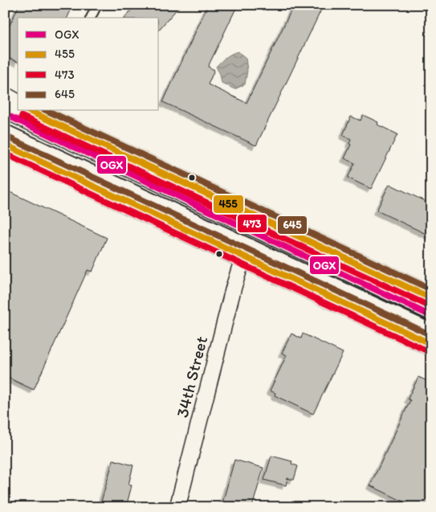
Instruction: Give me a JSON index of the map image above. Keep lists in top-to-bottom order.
{
  "streets": {
    "street": ["34th Street"]
  },
  "lines": [
    "transit line 455",
    "transit line 645",
    "transit line OGX",
    "transit line 473"
  ],
  "legend": [
    "OGX",
    "455",
    "473",
    "645"
  ]
}
